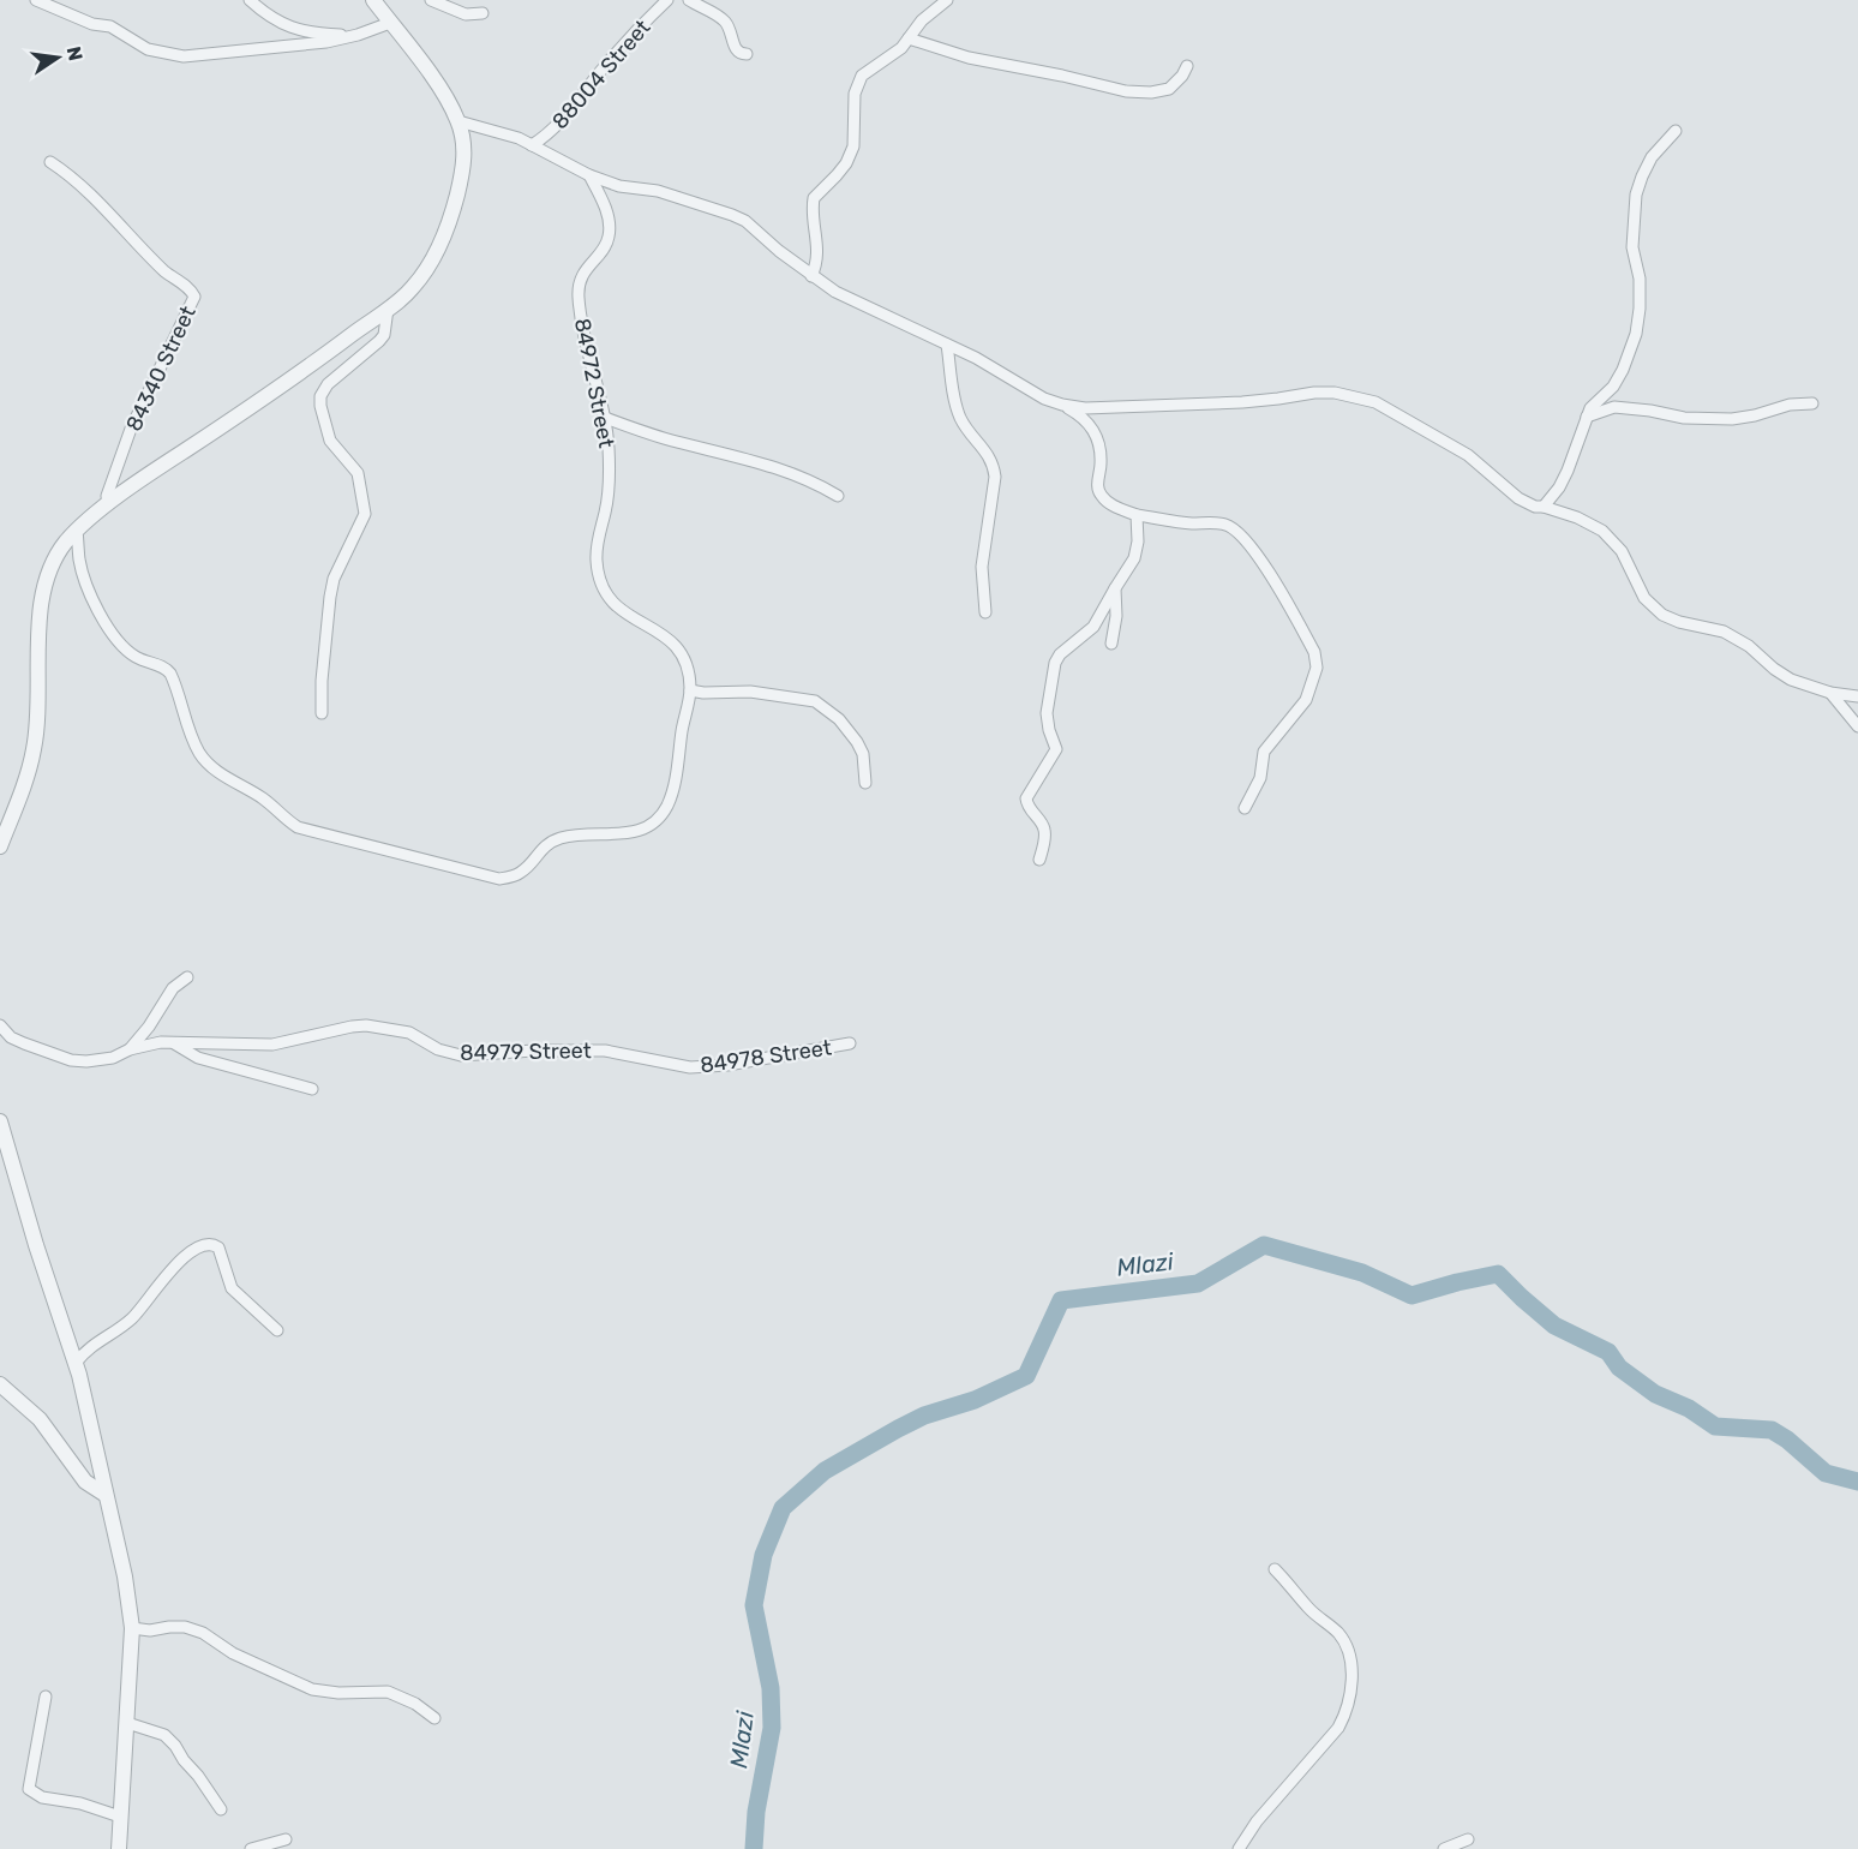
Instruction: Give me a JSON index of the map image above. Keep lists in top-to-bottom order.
{
  "streets": {
    "street": [
      "88004 Street",
      "84340 Street",
      "84972 Street",
      "84979 Street",
      "84978 Street"
    ]
  },
  "crossings": [
    ["84979 Street", "84978 Street"]
  ],
  "water": ["Mlazi"],
  "north": "right"
}
